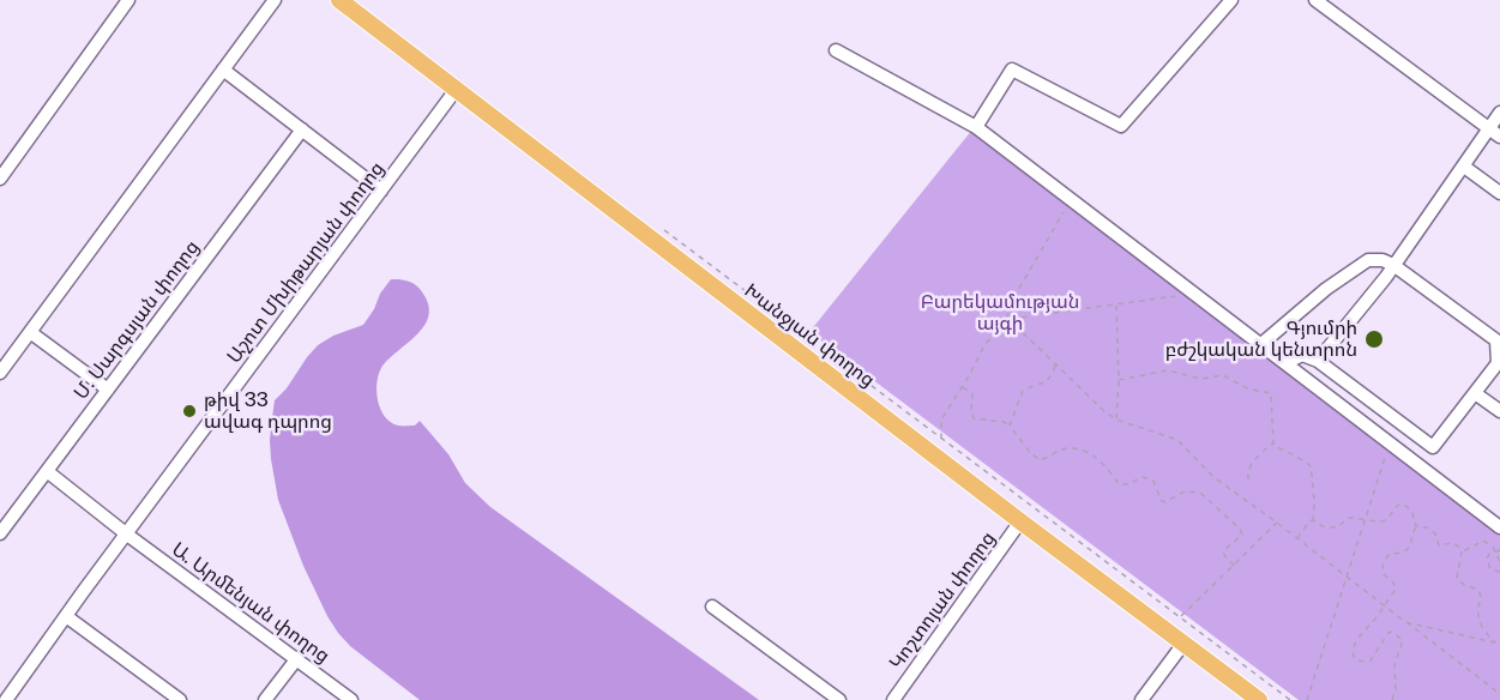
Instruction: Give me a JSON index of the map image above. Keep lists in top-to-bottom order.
{
  "streets": {
    "main road": ["Խանջյան փողոց"],
    "street": [
      "Աշոտ Մխիթարյան փողոց",
      "Մ. Սարգսյան փողոց",
      "Կոշտոյան փողոց",
      "Ա. Արմենյան փողոց"
    ]
  },
  "crossings": [
    ["Աշոտ Մխիթարյան փողոց", "Խանջյան փողոց"],
    ["Աշոտ Մխիթարյան փողոց", "Ա. Արմենյան փողոց"],
    ["Մ. Սարգսյան փողոց", "Ա. Արմենյան փողոց"],
    ["Խանջյան փողոց", "Կոշտոյան փողոց"]
  ],
  "parks": ["Բարեկամության այգի"],
  "places": ["Գյումրի բժշկական կենտրոն", "թիվ 33 ավագ դպրոց"]
}
